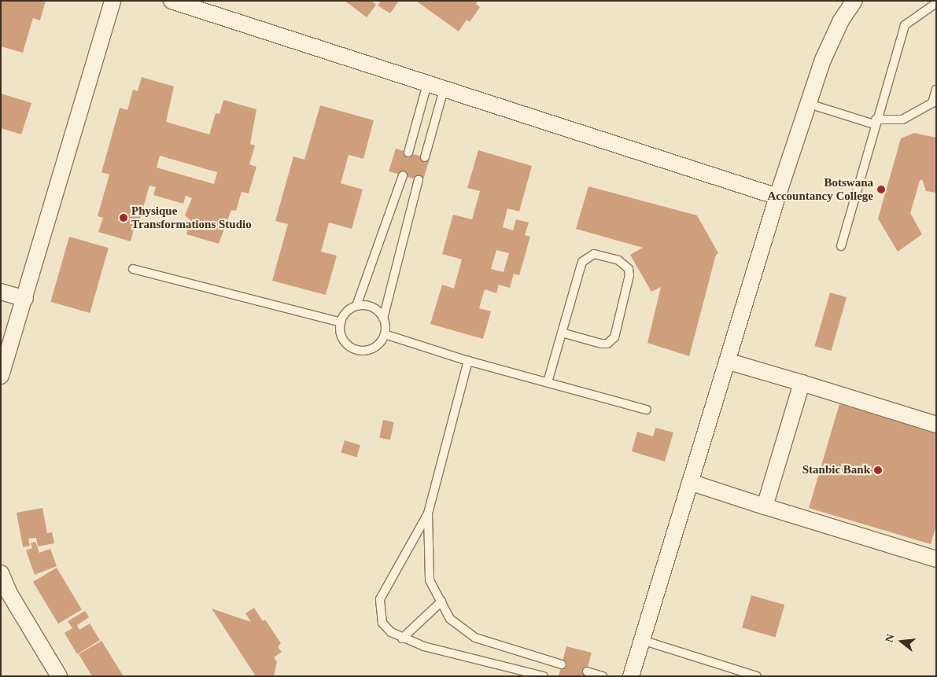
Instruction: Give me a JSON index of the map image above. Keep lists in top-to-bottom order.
{
  "places": ["Botswana Accountancy College", "Physique Transformations Studio", "Stanbic Bank"],
  "north": "left"
}
